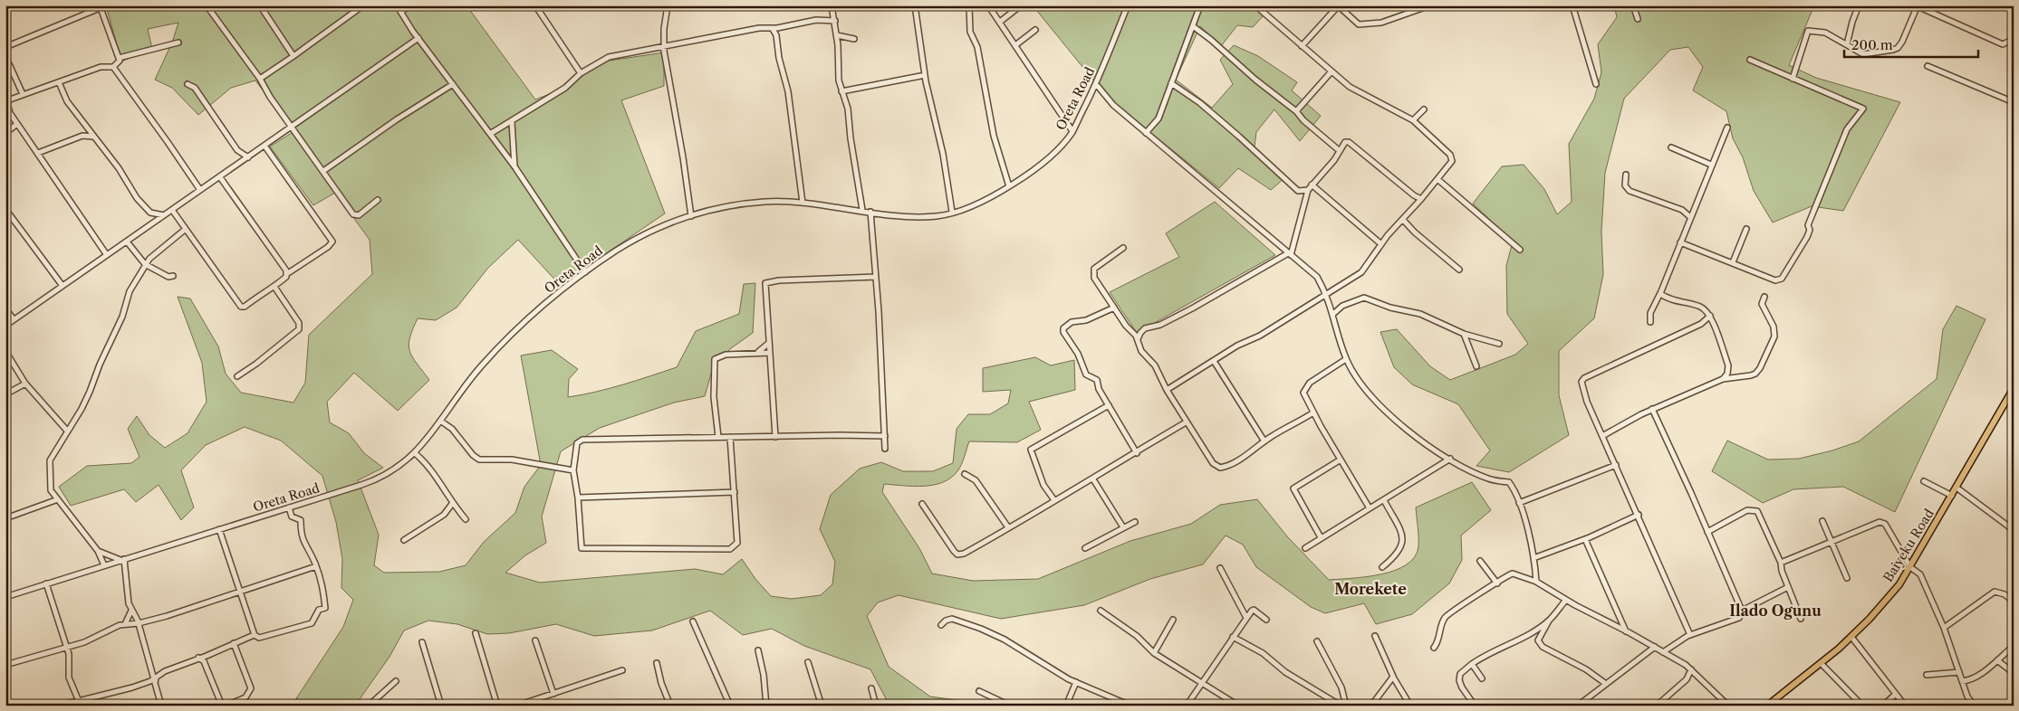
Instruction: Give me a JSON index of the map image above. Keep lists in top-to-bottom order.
{
  "streets": {
    "main road": ["Baiyeku Road"],
    "street": ["Oreta Road"]
  },
  "districts": ["Morekete", "Ilado Ogunu"],
  "scale_bar": "200 m"
}
